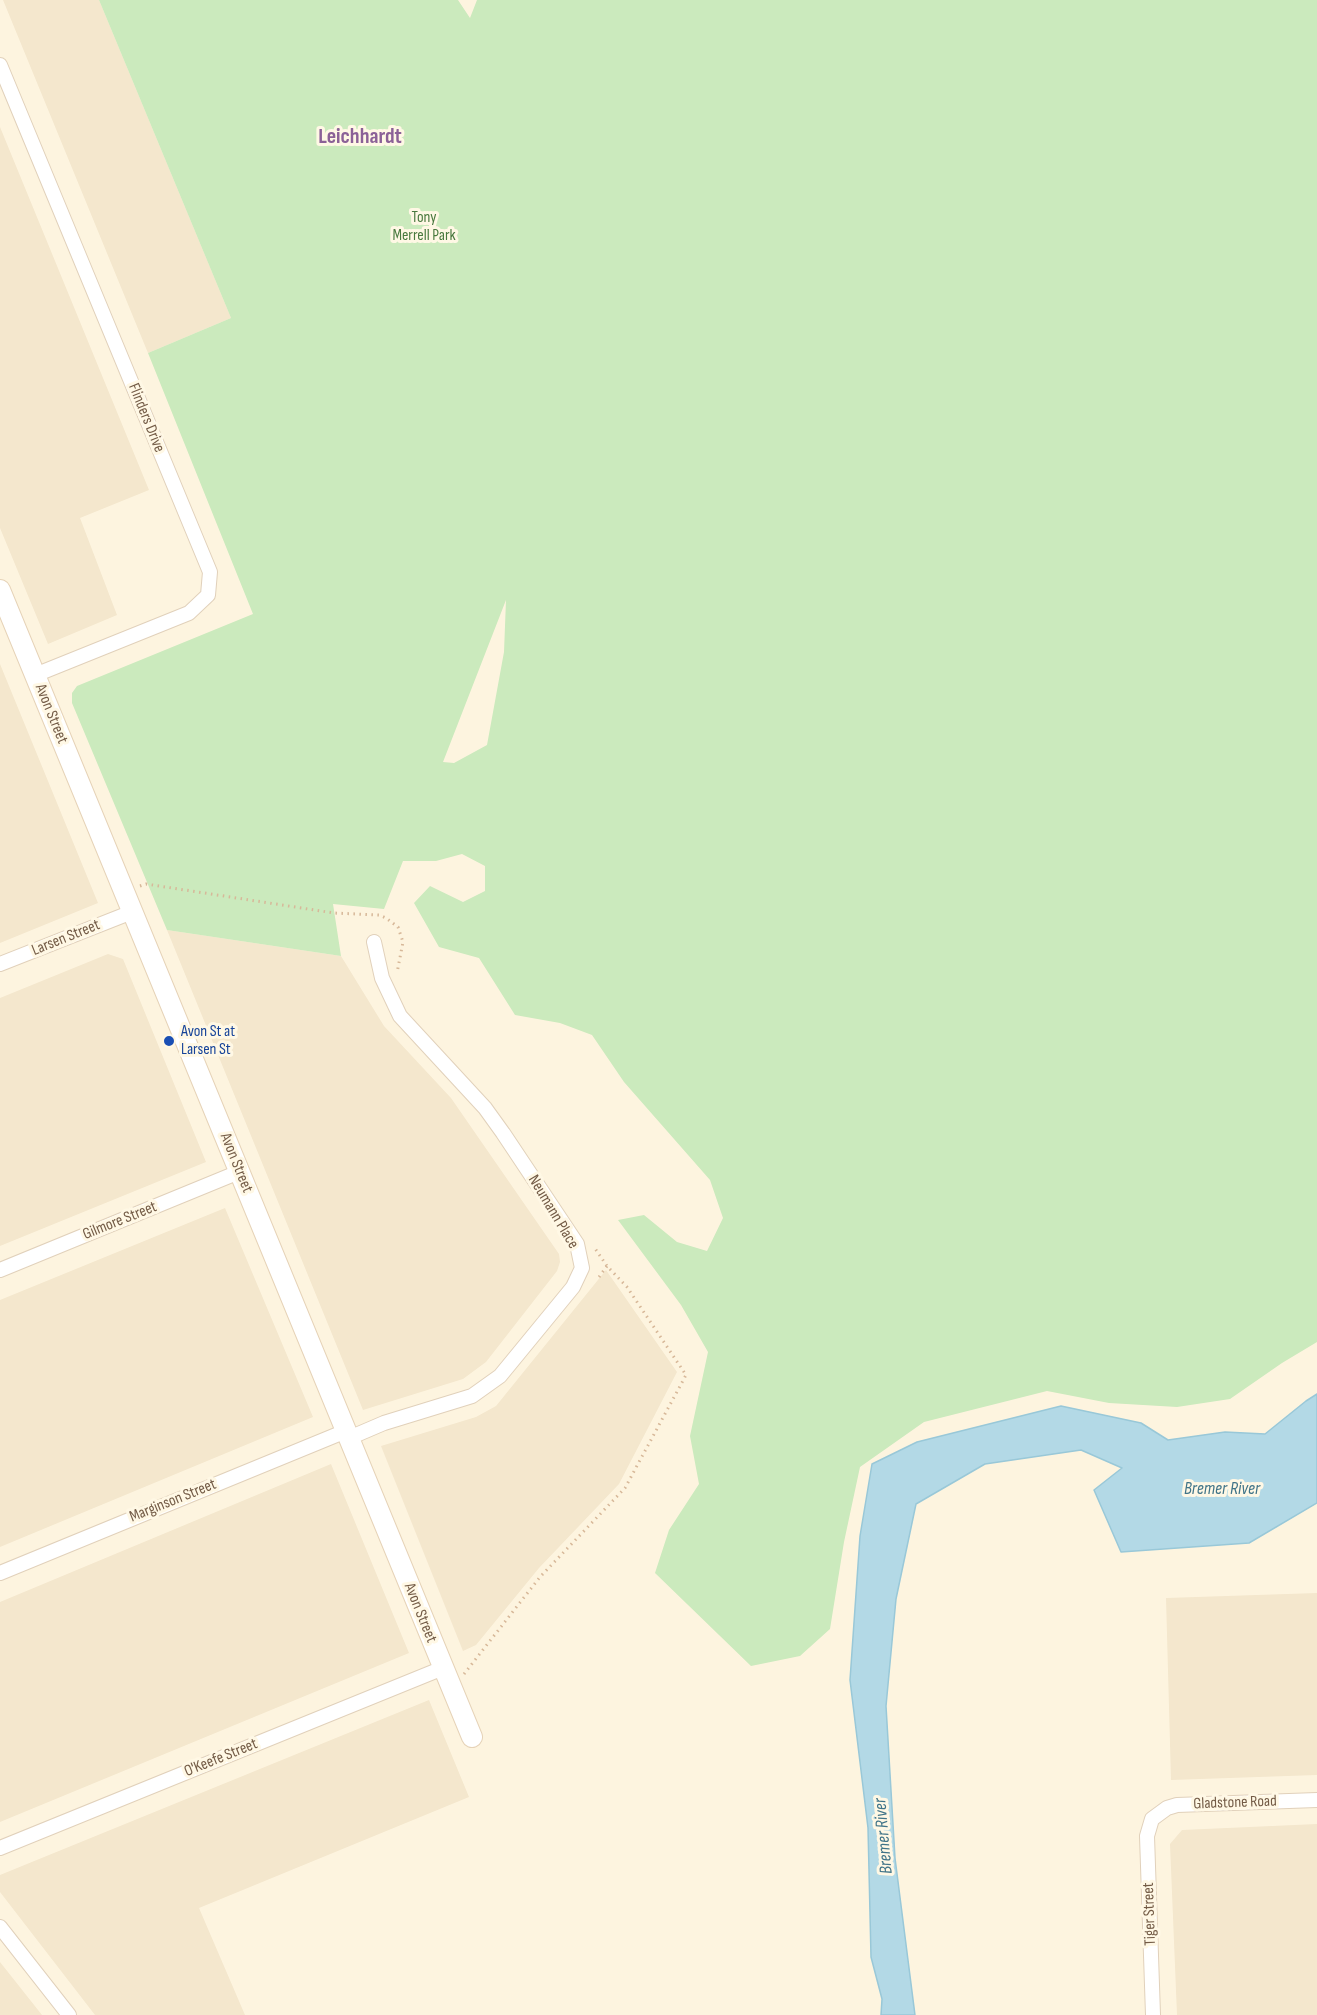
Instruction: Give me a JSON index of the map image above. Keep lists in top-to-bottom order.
{
  "streets": {
    "street": [
      "Flinders Drive",
      "Avon Street",
      "Larsen Street",
      "Neumann Place",
      "Gilmore Street",
      "Marginson Street",
      "O'Keefe Street",
      "Gladstone Road",
      "Tiger Street"
    ]
  },
  "crossings": [
    ["Flinders Drive", "Avon Street"],
    ["Avon Street", "Larsen Street"],
    ["Avon Street", "Neumann Place"],
    ["Avon Street", "Gilmore Street"],
    ["Avon Street", "Marginson Street"],
    ["Avon Street", "O'Keefe Street"],
    ["Neumann Place", "Marginson Street"],
    ["Gladstone Road", "Tiger Street"]
  ],
  "districts": ["Leichhardt"],
  "water": ["Bremer River"],
  "parks": ["Tony Merrell Park"],
  "places": ["Avon St at Larsen St"]
}
